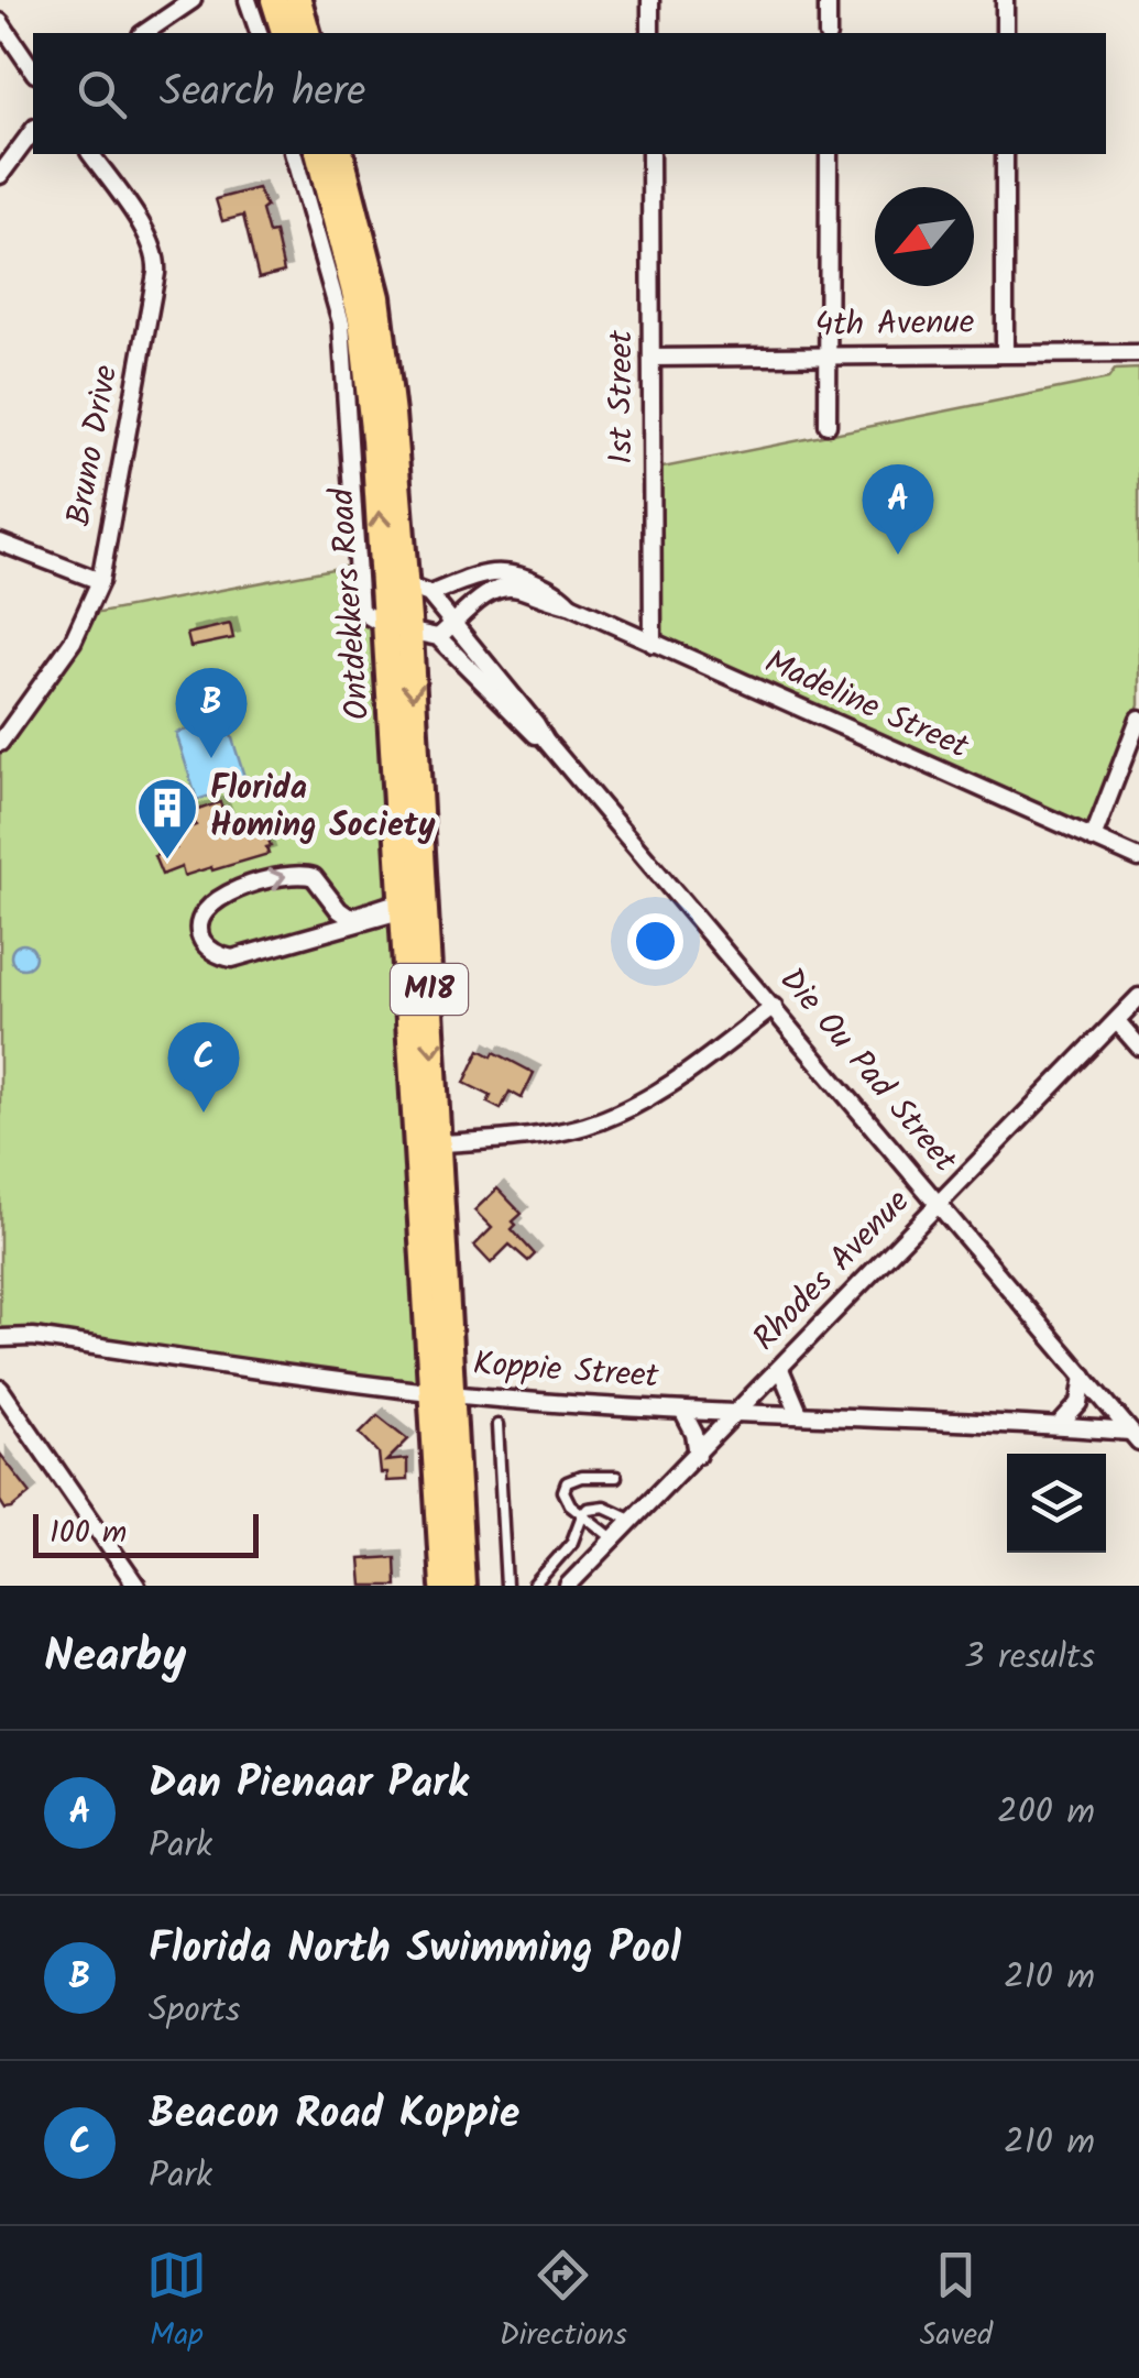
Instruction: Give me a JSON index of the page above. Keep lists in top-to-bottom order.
{
  "streets": {
    "main road": ["Ontdekkers Road", "M18"],
    "street": [
      "4th Avenue",
      "1st Street",
      "Bruno Drive",
      "Madeline Street",
      "Die Ou Pad Street",
      "Rhodes Avenue",
      "Koppie Street"
    ]
  },
  "crossings": [
    ["4th Avenue", "1st Street"],
    ["1st Street", "Madeline Street"],
    ["Ontdekkers Road", "Madeline Street"],
    ["Ontdekkers Road", "Die Ou Pad Street"],
    ["Ontdekkers Road", "Koppie Street"],
    ["Madeline Street", "Die Ou Pad Street"],
    ["Die Ou Pad Street", "Rhodes Avenue"],
    ["Die Ou Pad Street", "Koppie Street"],
    ["Rhodes Avenue", "Koppie Street"]
  ],
  "places": {
    "building": ["Florida Homing Society"]
  },
  "scale_bar": "100 m",
  "north": "bottom left",
  "page": {
    "search": "Search here",
    "pins": ["A", "B", "C"],
    "scale": "100 m",
    "heading": ["Nearby", "3 results"],
    "list": [
      {
        "mark": "A",
        "name": "Dan Pienaar Park",
        "note": "Park",
        "value": "200 m"
      },
      {
        "mark": "B",
        "name": "Florida North Swimming Pool",
        "note": "Sports",
        "value": "210 m"
      },
      {
        "mark": "C",
        "name": "Beacon Road Koppie",
        "note": "Park",
        "value": "210 m"
      }
    ],
    "nav": ["Map", "Directions", "Saved"]
  }
}
